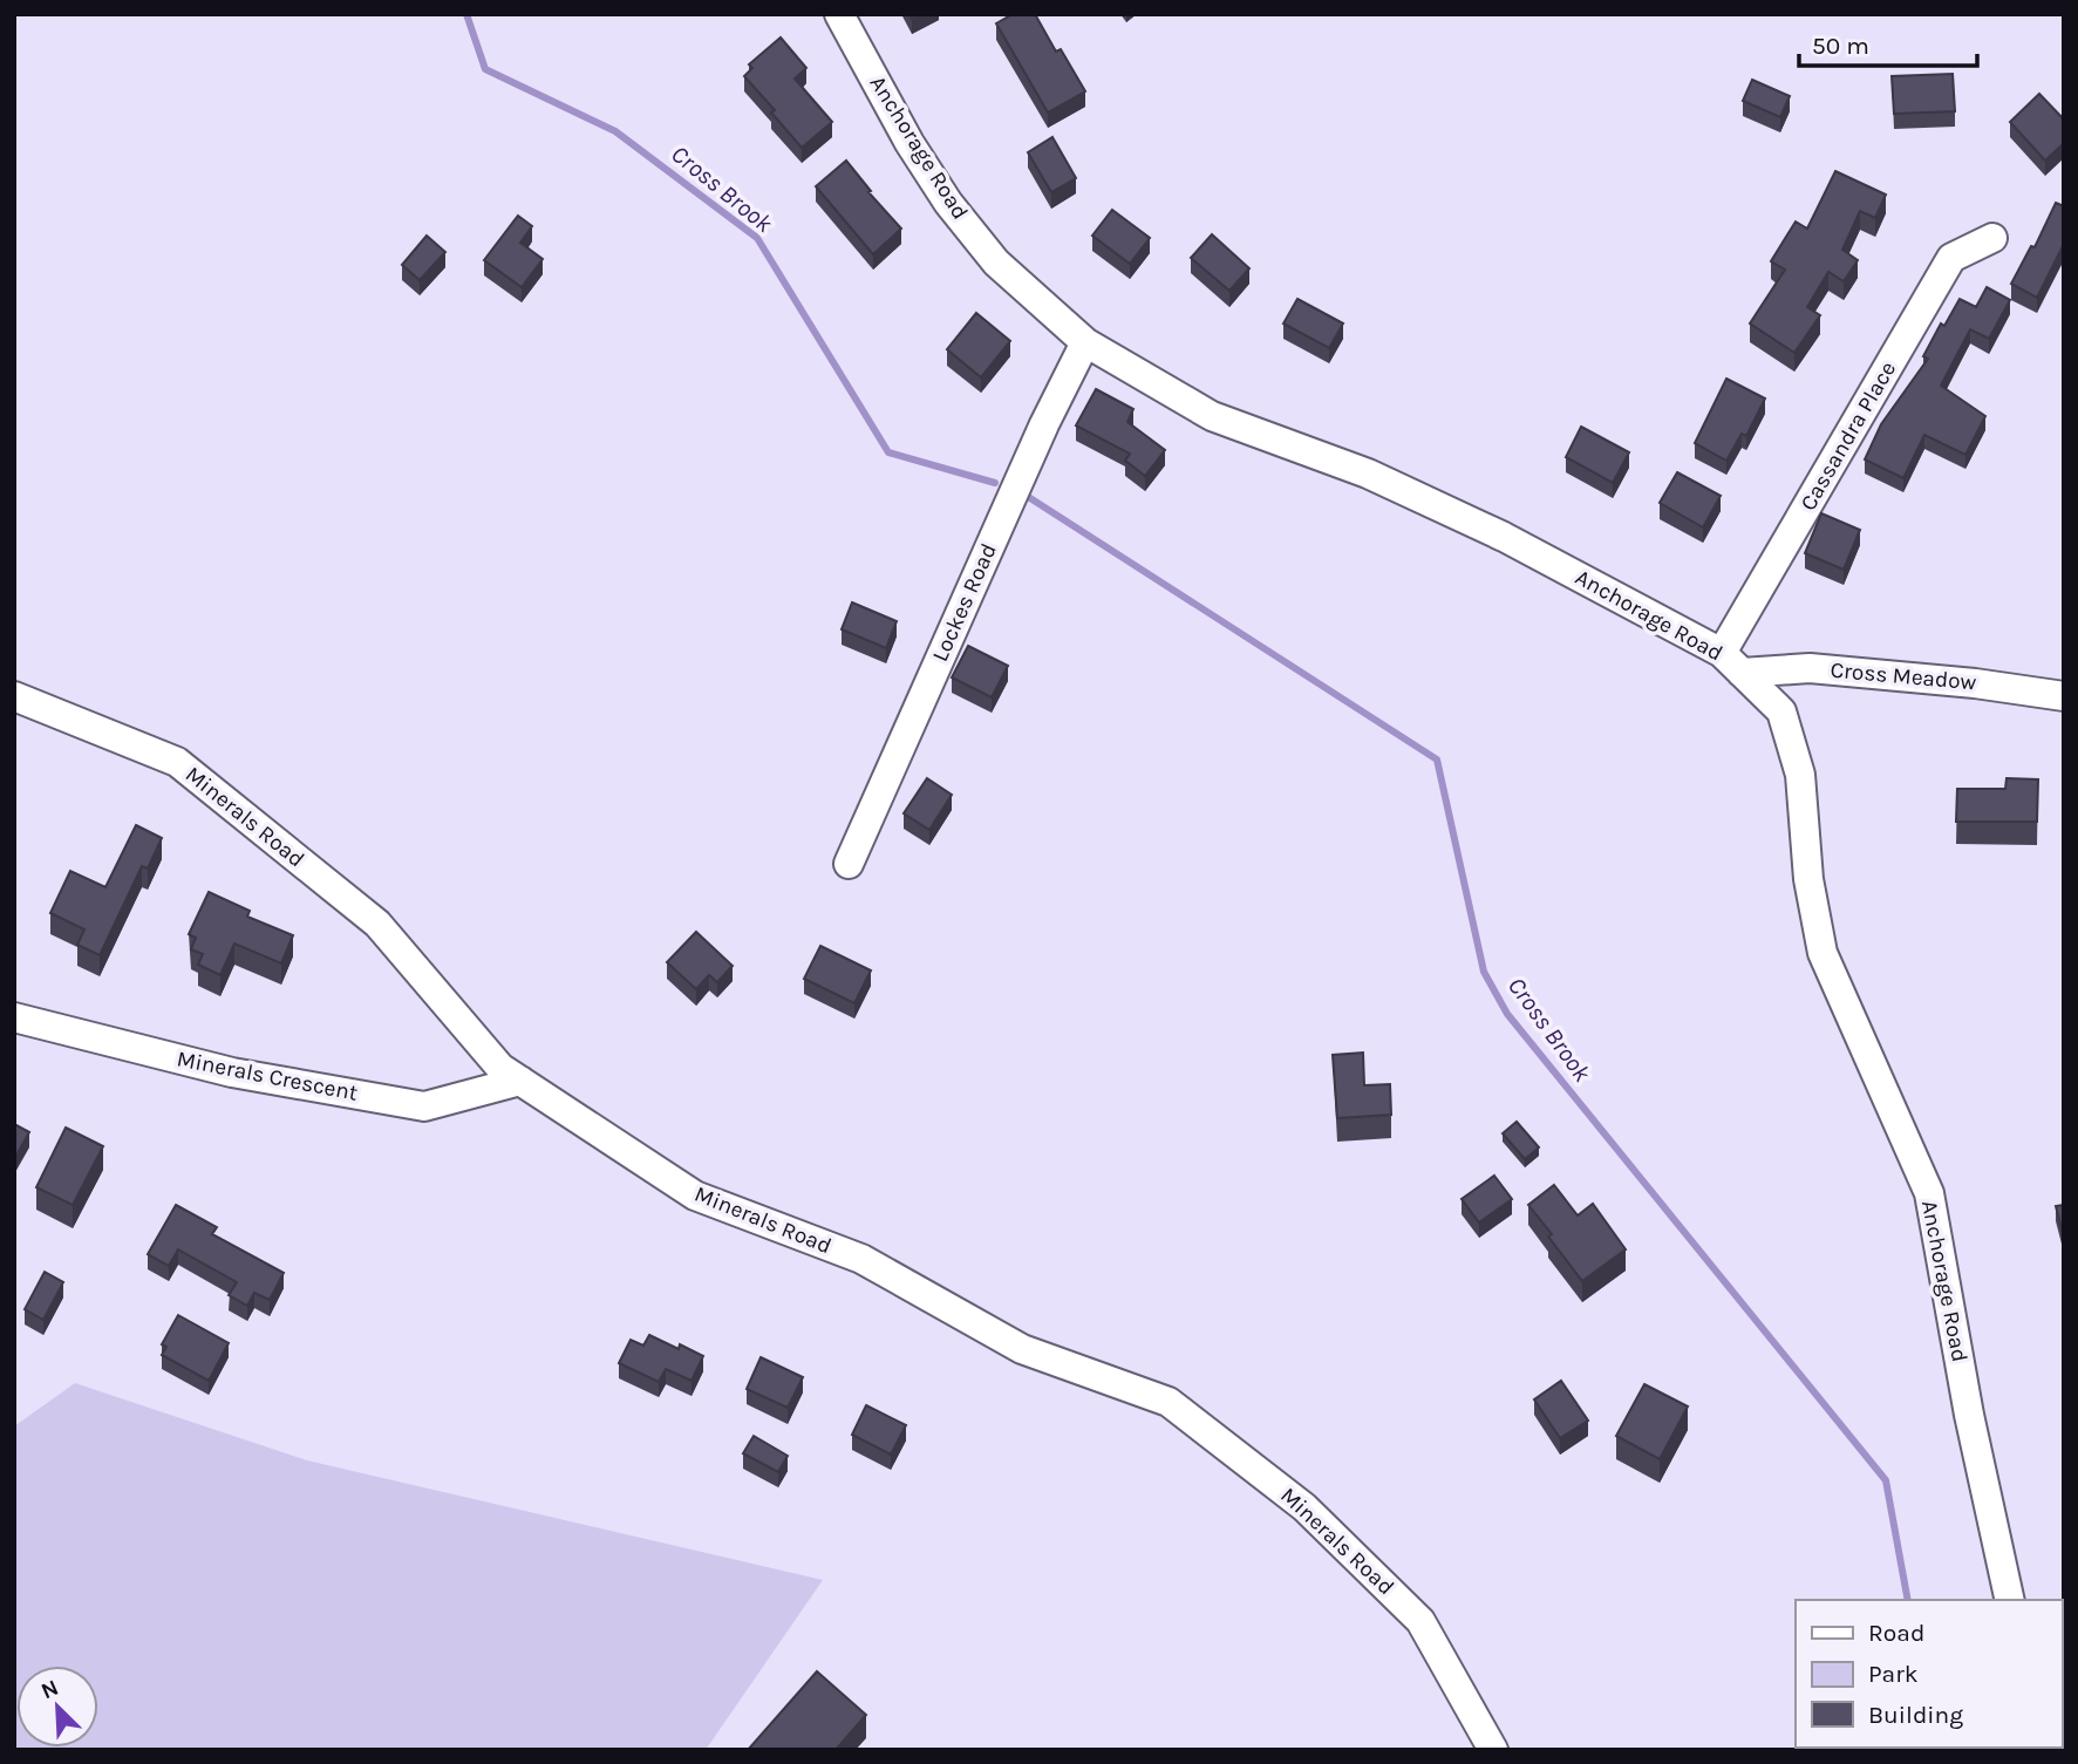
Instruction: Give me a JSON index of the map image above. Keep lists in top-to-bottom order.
{
  "streets": {
    "street": [
      "Anchorage Road",
      "Cassandra Place",
      "Lockes Road",
      "Cross Meadow",
      "Minerals Road",
      "Minerals Crescent"
    ]
  },
  "crossings": [
    ["Anchorage Road", "Cassandra Place"],
    ["Anchorage Road", "Lockes Road"],
    ["Anchorage Road", "Cross Meadow"],
    ["Cassandra Place", "Cross Meadow"],
    ["Minerals Road", "Minerals Crescent"]
  ],
  "water": ["Cross Brook"],
  "legend": ["Road", "Park", "Building"],
  "scale_bar": "50 m",
  "north": "top left"
}
